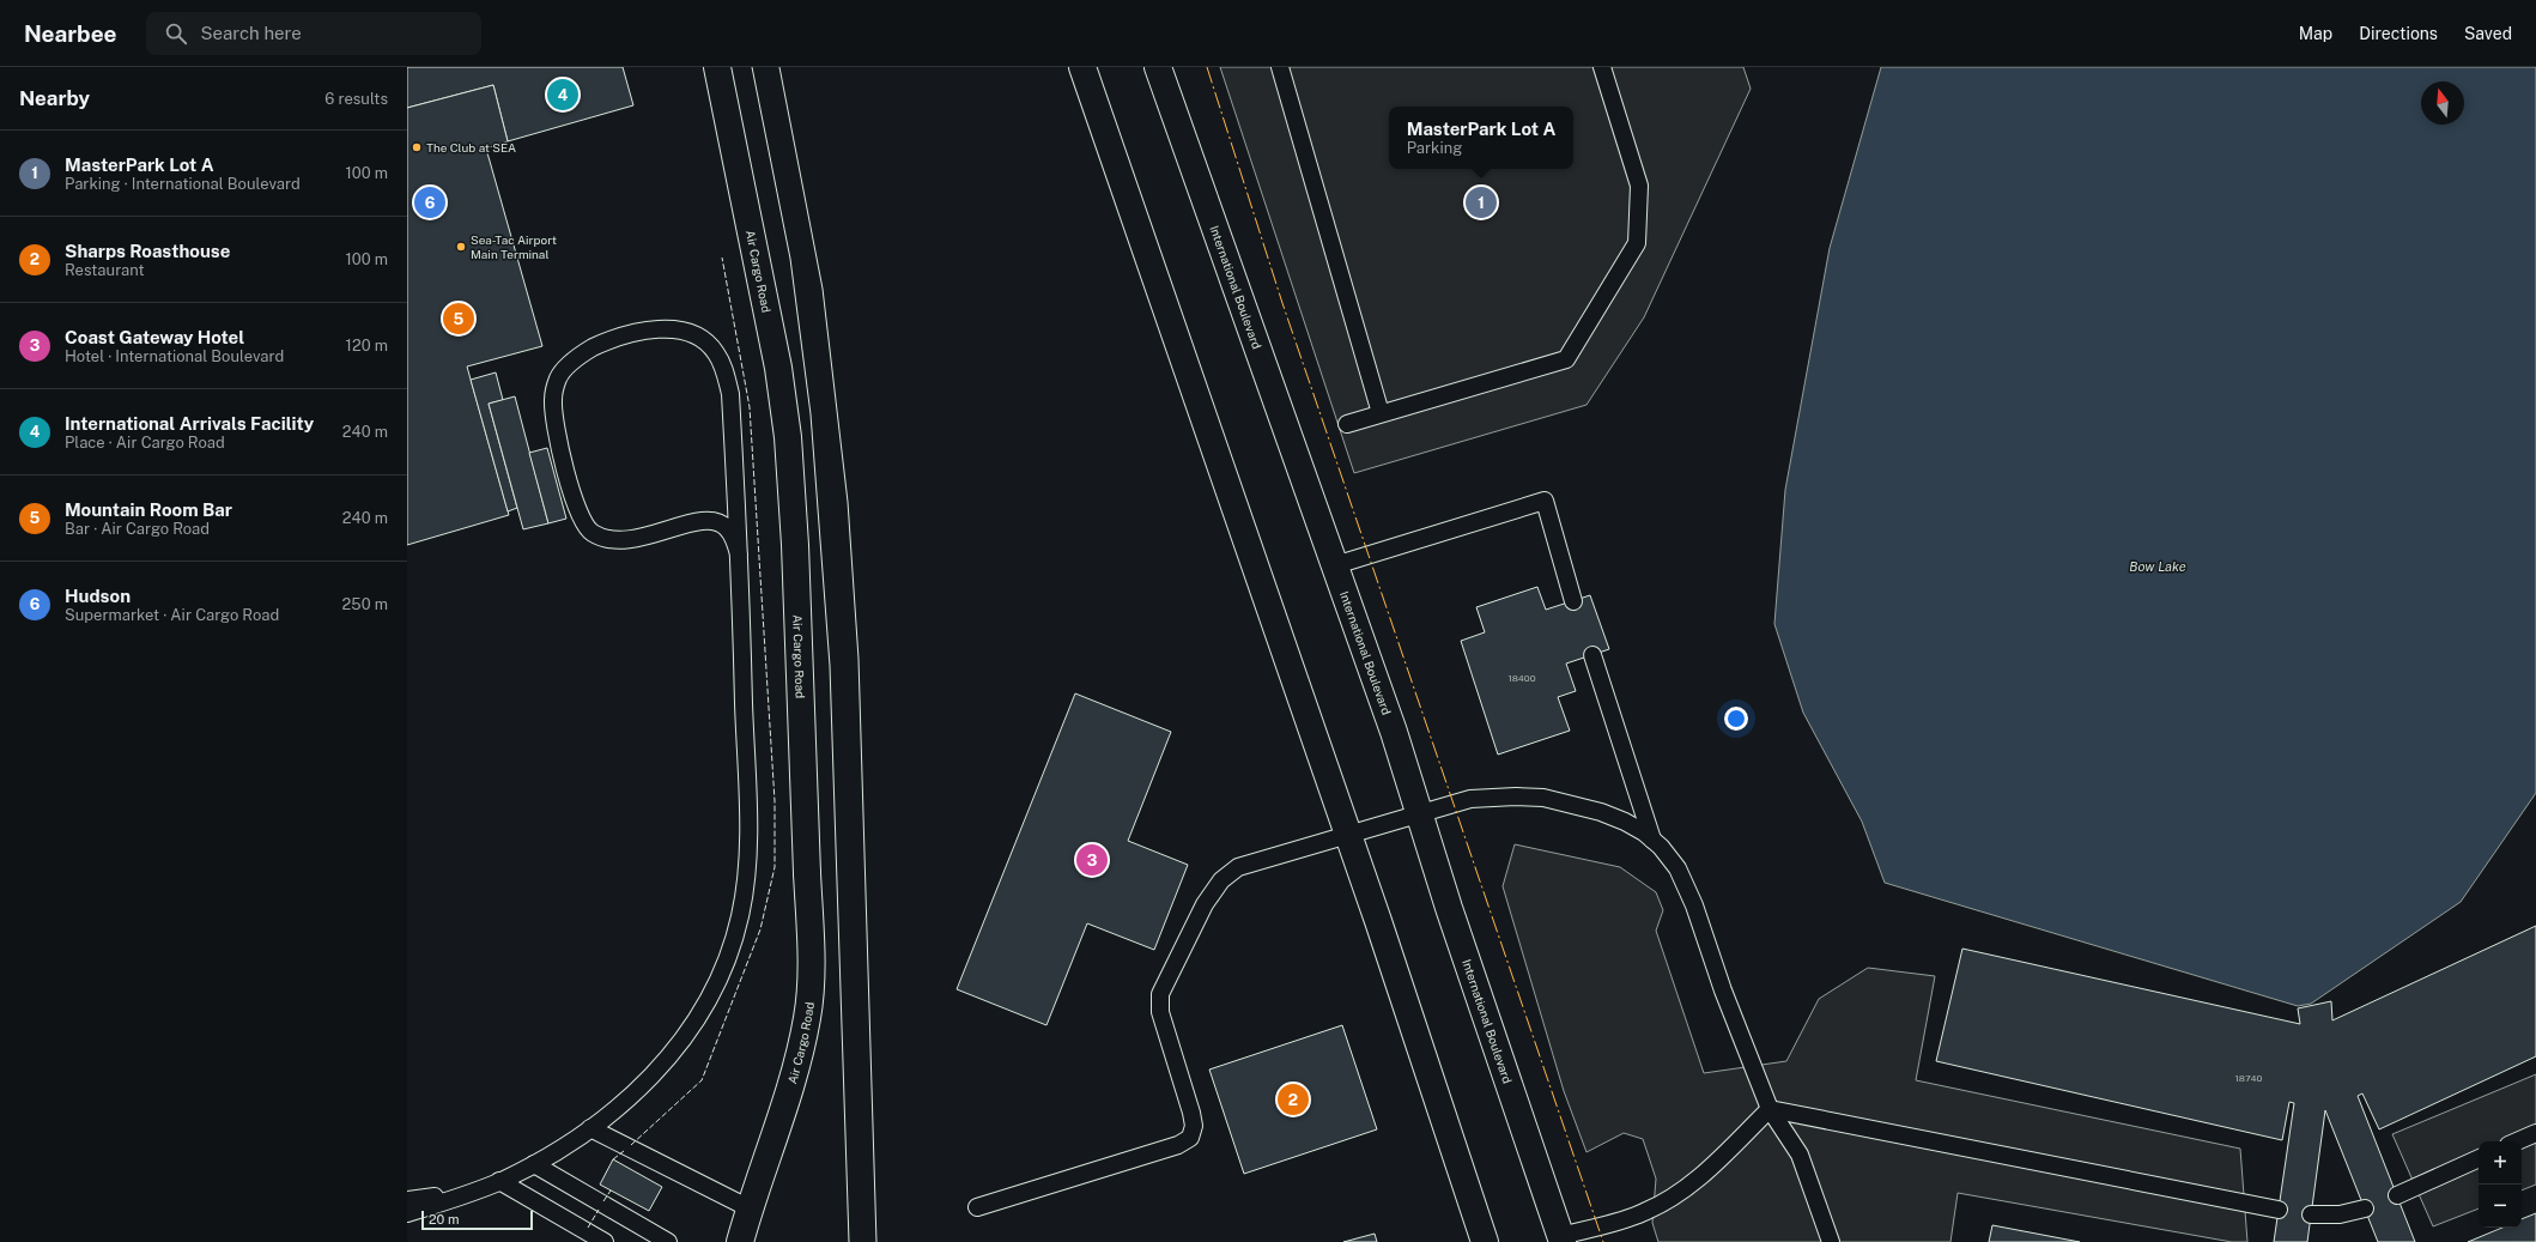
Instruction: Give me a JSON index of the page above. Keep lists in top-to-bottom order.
{
  "streets": {
    "main road": ["Air Cargo Road", "International Boulevard"]
  },
  "water": ["Bow Lake"],
  "places": ["The Club at SEA", "Sea-Tac Airport Main Terminal"],
  "house_numbers": ["18400", "18740"],
  "scale_bar": "20 m",
  "north": "top",
  "page": {
    "header": "Nearbee",
    "search": "Search here",
    "nav": ["Map", "Directions", "Saved"],
    "heading": ["Nearby", "6 results"],
    "pins": [
      "4",
      "1",
      "6",
      "5",
      "3",
      "2"
    ],
    "popup": ["MasterPark Lot A", "Parking"],
    "list": [
      {
        "mark": "1",
        "name": "MasterPark Lot A",
        "note": "Parking · International Boulevard",
        "value": "100 m"
      },
      {
        "mark": "2",
        "name": "Sharps Roasthouse",
        "note": "Restaurant",
        "value": "100 m"
      },
      {
        "mark": "3",
        "name": "Coast Gateway Hotel",
        "note": "Hotel · International Boulevard",
        "value": "120 m"
      },
      {
        "mark": "4",
        "name": "International Arrivals Facility",
        "note": "Place · Air Cargo Road",
        "value": "240 m"
      },
      {
        "mark": "5",
        "name": "Mountain Room Bar",
        "note": "Bar · Air Cargo Road",
        "value": "240 m"
      },
      {
        "mark": "6",
        "name": "Hudson",
        "note": "Supermarket · Air Cargo Road",
        "value": "250 m"
      }
    ],
    "map_buttons": ["+", "−"],
    "scale": "20 m"
  }
}
